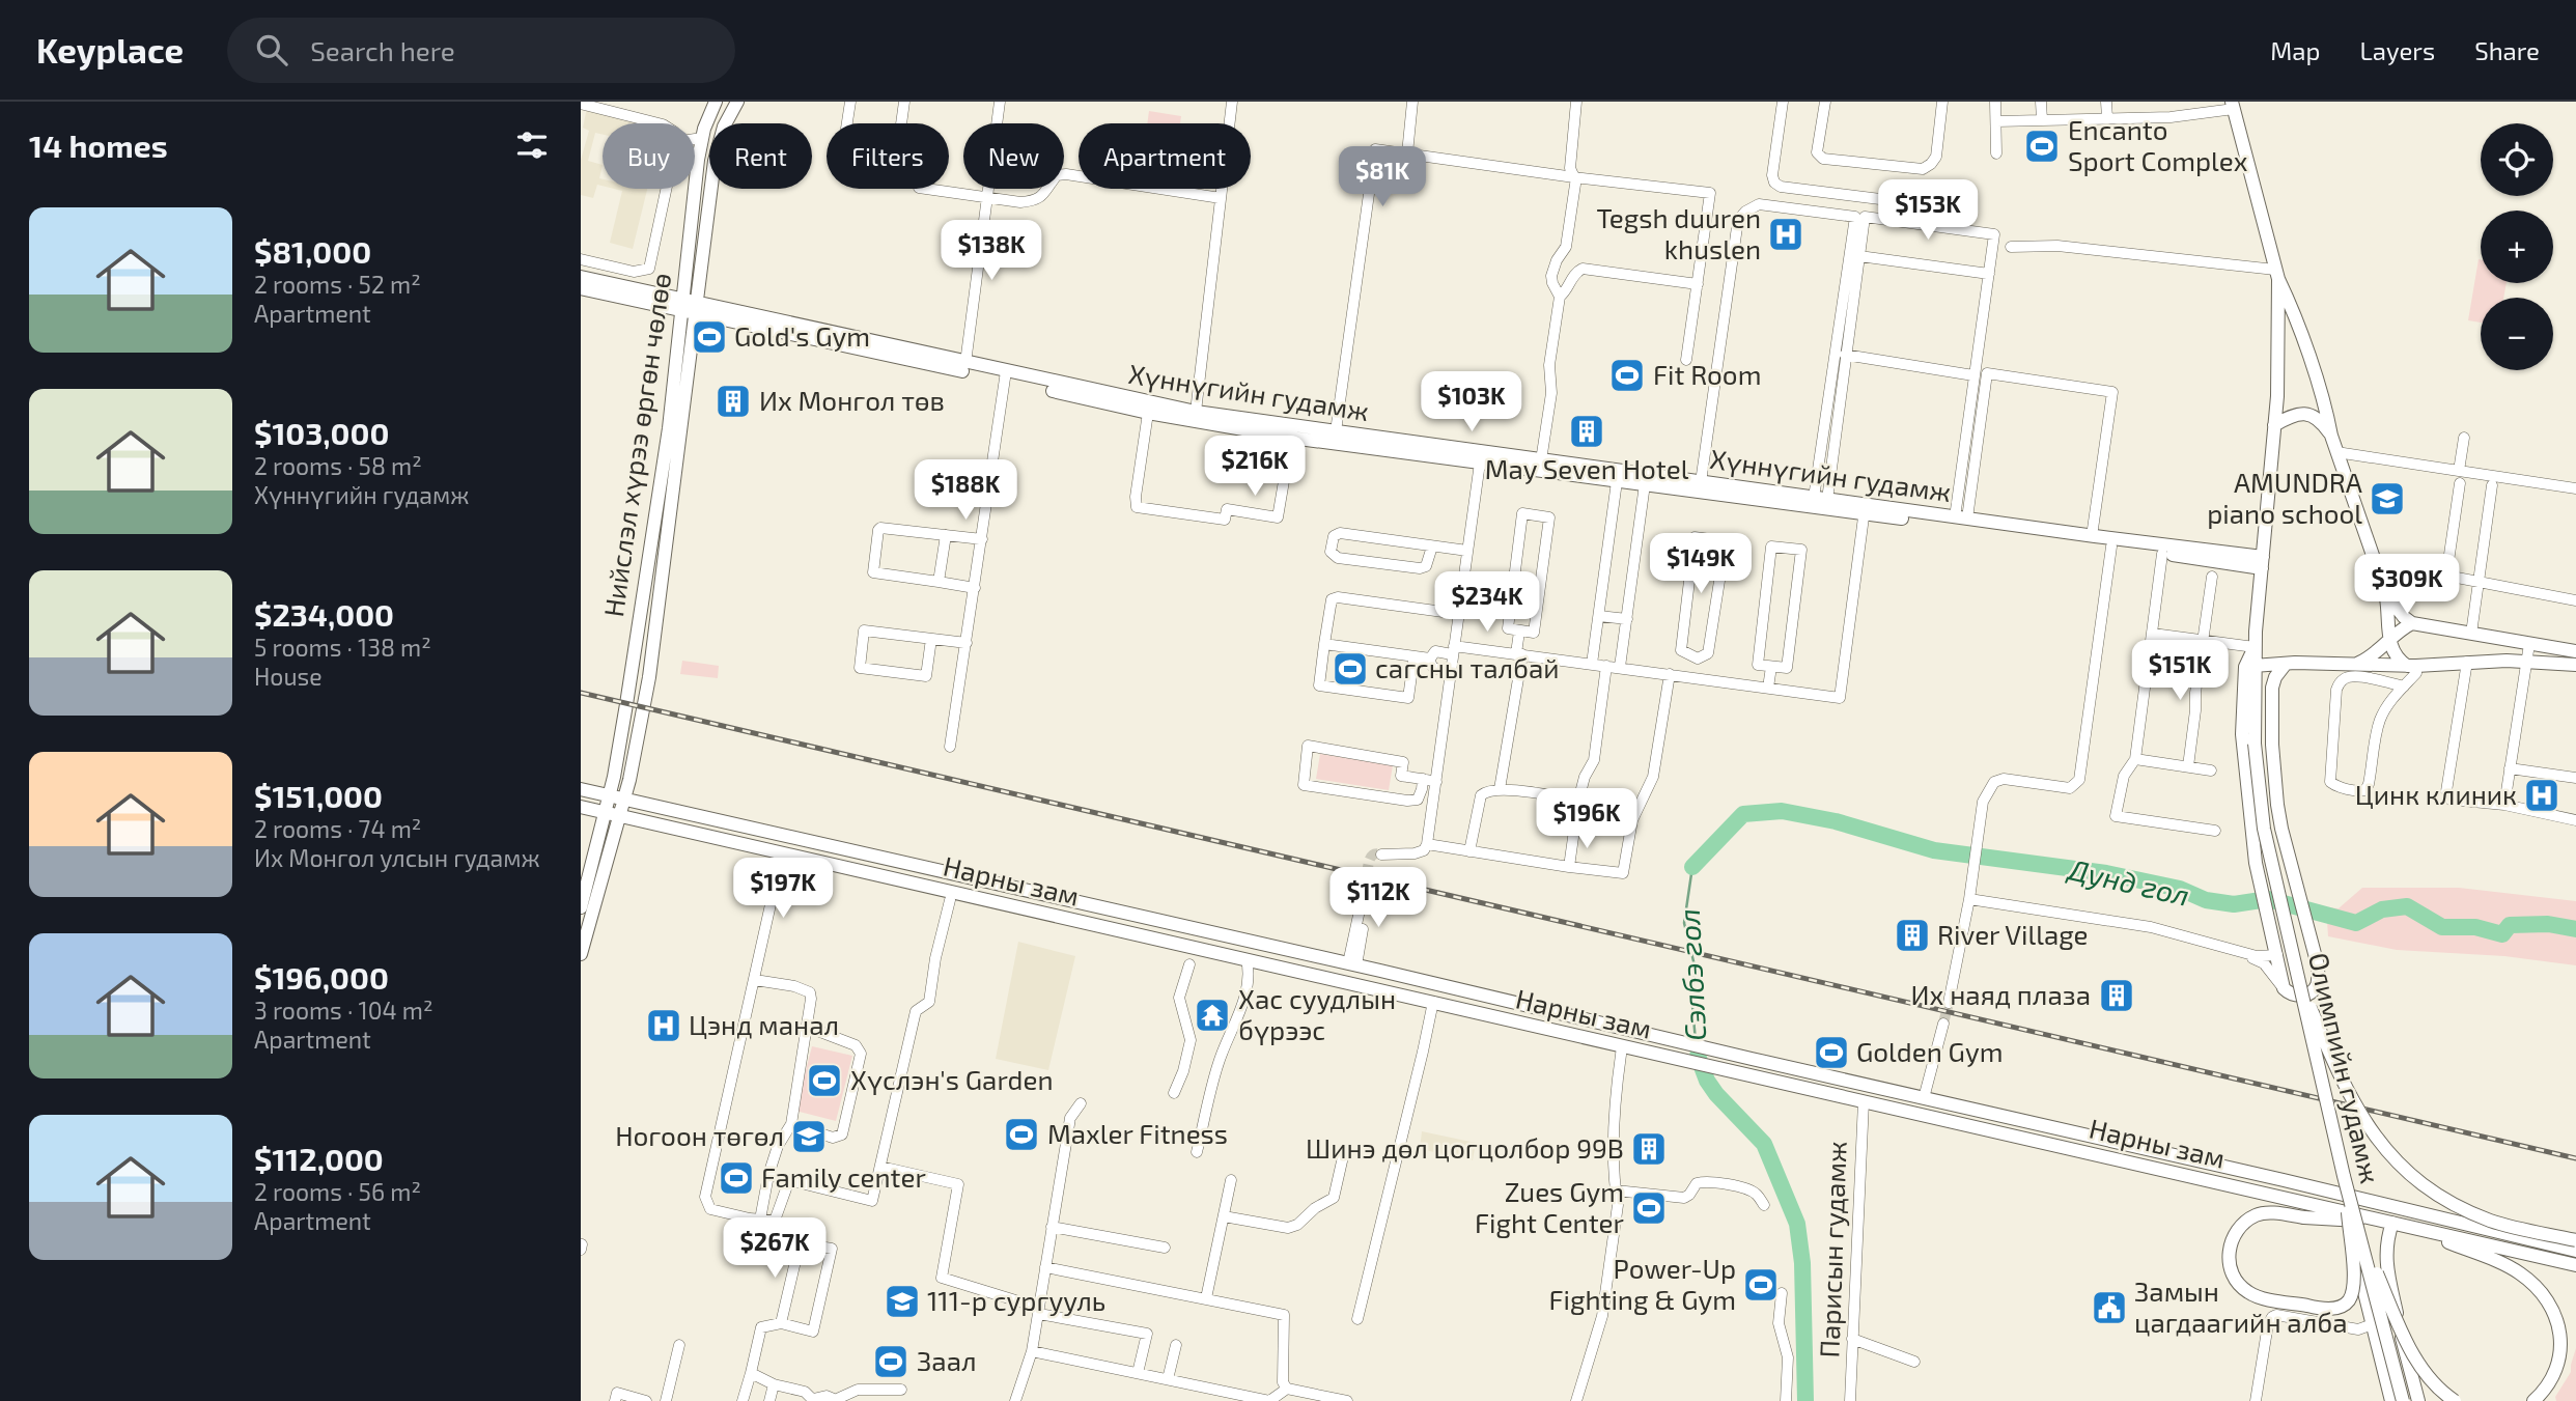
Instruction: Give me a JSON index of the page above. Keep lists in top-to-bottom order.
{
  "streets": {
    "main road": [
      "Хүннүгийн гудамж",
      "Нийслэл хүрээ өргөн чөлөө",
      "Нарны зам",
      "Олимпийн гудамж"
    ],
    "street": ["Парисын гудамж"]
  },
  "crossings": [
    ["Хүннүгийн гудамж", "Нийслэл хүрээ өргөн чөлөө"],
    ["Нийслэл хүрээ өргөн чөлөө", "Нарны зам"],
    ["Нарны зам", "Парисын гудамж"]
  ],
  "water": ["Дунд гол", "Сэлбэ гол"],
  "places": {
    "sports": [
      "Encanto Sport Complex",
      "Gold's Gym",
      "Fit Room",
      "сагсны талбай",
      "Golden Gym",
      "Хүслэн's Garden",
      "Maxler Fitness",
      "Family center",
      "Zues Gym Fight Center",
      "Power-Up Fighting & Gym",
      "Заал"
    ],
    "hospital": ["Tegsh duuren khuslen", "Цинк клиник", "Цэнд манал"],
    "building": [
      "Их Монгол төв",
      "May Seven Hotel",
      "River Village",
      "Их наяд плаза",
      "Шинэ дөл цогцолбор 99В"
    ],
    "school or university": ["AMUNDRA piano school", "Ногоон төгөл", "111-р сургууль"],
    "temple": ["Хас суудлын бүрээс"],
    "public building": ["Замын цагдаагийн алба"]
  },
  "page": {
    "header": "Keyplace",
    "search": "Search here",
    "nav": ["Map", "Layers", "Share"],
    "heading": "14 homes",
    "map_buttons": ["+", "−"],
    "chip": [
      "Buy",
      "Rent",
      "Filters",
      "New",
      "Apartment"
    ],
    "price": [
      "$81K",
      "$153K",
      "$138K",
      "$103K",
      "$216K",
      "$188K",
      "$149K",
      "$309K",
      "$234K",
      "$151K",
      "$196K",
      "$197K",
      "$112K",
      "$267K"
    ],
    "list": [
      {
        "name": "$81,000",
        "note": "2 rooms · 52 m² · Apartment"
      },
      {
        "name": "$103,000",
        "note": "2 rooms · 58 m² · Хүннүгийн гудамж"
      },
      {
        "name": "$234,000",
        "note": "5 rooms · 138 m² · House"
      },
      {
        "name": "$151,000",
        "note": "2 rooms · 74 m² · Их Монгол улсын гудамж"
      },
      {
        "name": "$196,000",
        "note": "3 rooms · 104 m² · Apartment"
      },
      {
        "name": "$112,000",
        "note": "2 rooms · 56 m² · Apartment"
      }
    ]
  }
}
